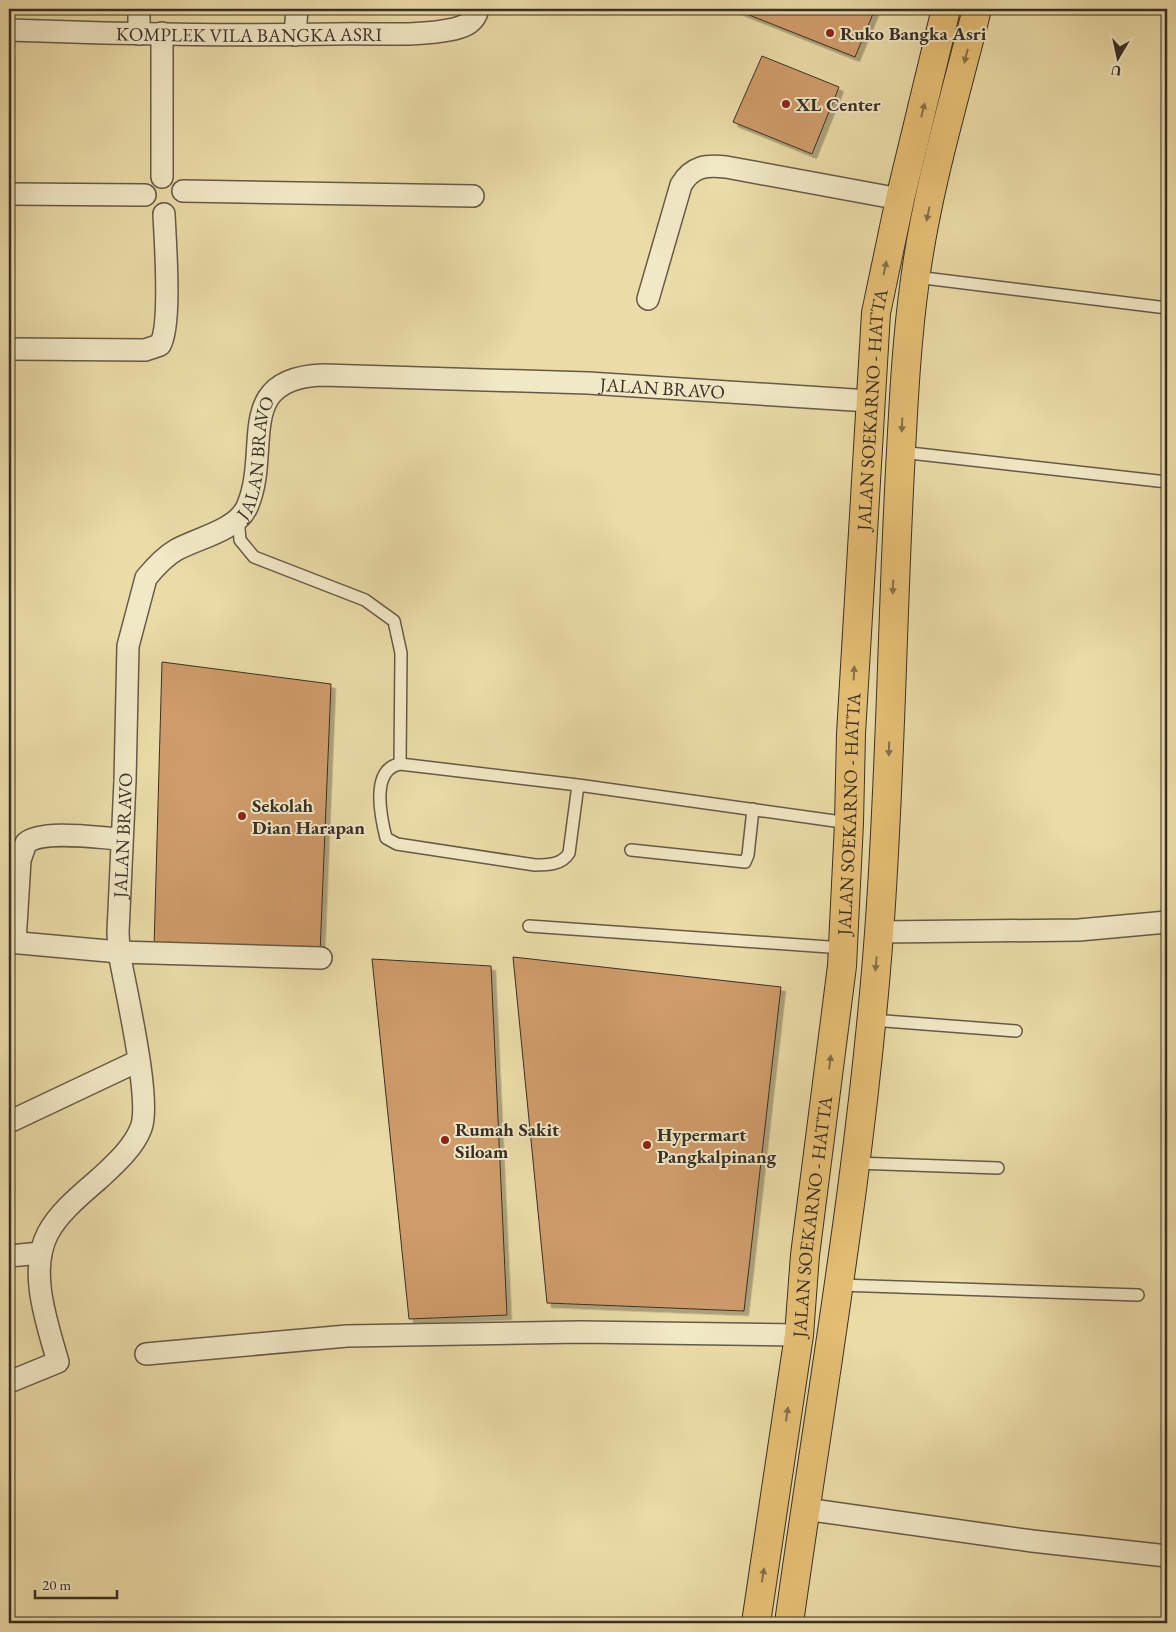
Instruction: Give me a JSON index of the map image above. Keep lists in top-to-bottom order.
{
  "streets": {
    "highway": ["JALAN SOEKARNO - HATTA"],
    "street": ["KOMPLEK VILA BANGKA ASRI", "JALAN BRAVO"]
  },
  "crossings": [
    ["JALAN BRAVO", "JALAN SOEKARNO - HATTA"]
  ],
  "places": [
    "Ruko Bangka Asri",
    "XL Center",
    "Sekolah Dian Harapan",
    "Rumah Sakit Siloam",
    "Hypermart Pangkalpinang"
  ],
  "scale_bar": "20 m",
  "north": "bottom"
}
